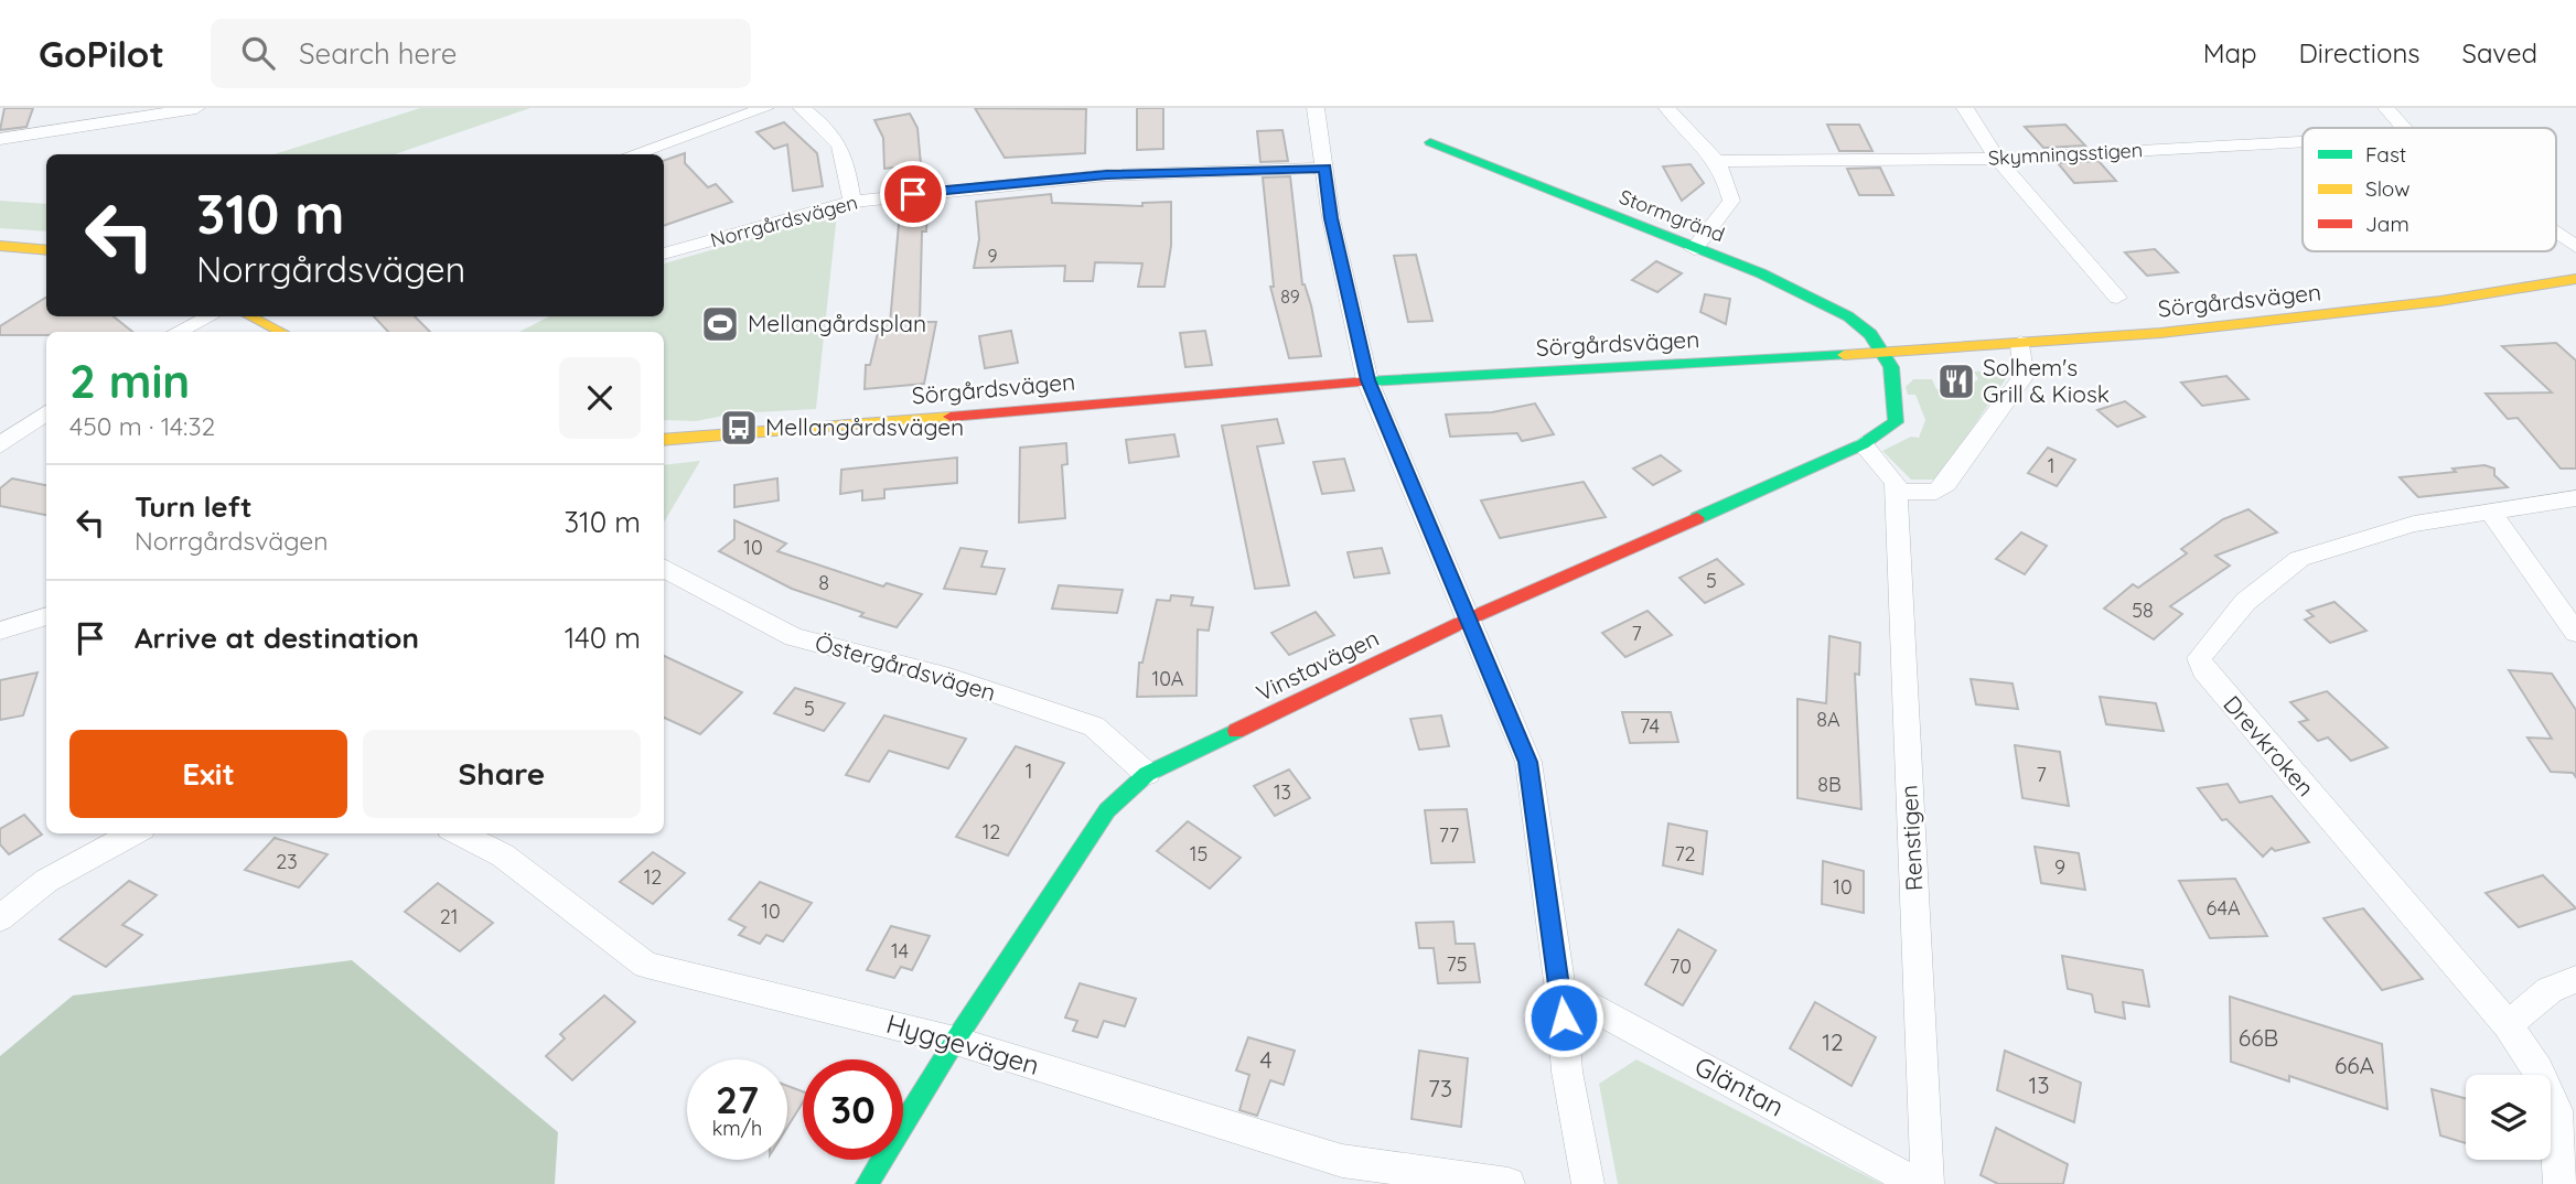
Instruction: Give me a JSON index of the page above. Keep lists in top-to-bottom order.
{
  "streets": {
    "street": [
      "Skymningsstigen",
      "Stormgränd",
      "Norrgårdsvägen",
      "Sörgårdsvägen",
      "Vinstavägen",
      "Östergårdsvägen",
      "Drevkroken",
      "Renstigen",
      "Hyggevägen",
      "Gläntan"
    ]
  },
  "crossings": [
    ["Stormgränd", "Sörgårdsvägen"],
    ["Stormgränd", "Vinstavägen"],
    ["Sörgårdsvägen", "Vinstavägen"],
    ["Vinstavägen", "Östergårdsvägen"],
    ["Vinstavägen", "Hyggevägen"]
  ],
  "places": {
    "sports": ["Mellangårdsplan"],
    "restaurant": ["Solhem's Grill & Kiosk"],
    "bus stop": ["Mellangårdsvägen"]
  },
  "house_numbers": [
    "9",
    "89",
    "1",
    "10",
    "5",
    "8",
    "58",
    "7",
    "10A",
    "5",
    "8A",
    "74",
    "1",
    "7",
    "8B",
    "13",
    "12",
    "77",
    "15",
    "72",
    "23",
    "9",
    "12",
    "10",
    "64A",
    "10",
    "21",
    "14",
    "75",
    "70",
    "66B",
    "12",
    "4",
    "66A",
    "13",
    "73"
  ],
  "legend": ["Fast", "Slow", "Jam"],
  "page": {
    "header": "GoPilot",
    "search": "Search here",
    "nav": ["Map", "Directions", "Saved"],
    "turn": ["310 m", "Norrgårdsvägen"],
    "heading": ["2 min", "450 m · 14:32"],
    "list": [
      {
        "name": "Turn left",
        "note": "Norrgårdsvägen",
        "value": "310 m"
      },
      {
        "name": "Arrive at destination",
        "value": "140 m"
      }
    ],
    "buttons": ["Exit", "Share"],
    "speed": "27 km/h",
    "limit": "30"
  }
}
